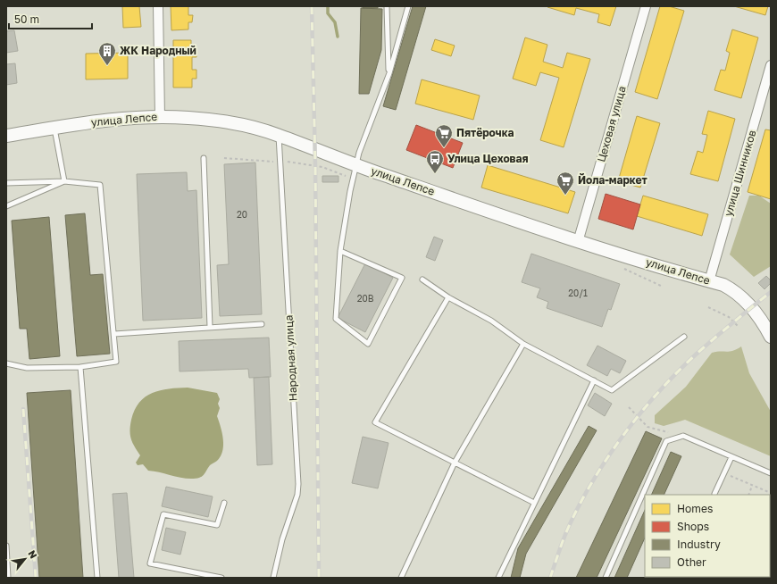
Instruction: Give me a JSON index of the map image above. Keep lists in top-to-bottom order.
{
  "streets": {
    "main road": ["улица Лепсе"],
    "street": ["Цеховая улица", "улица Шинников"],
    "lane": ["Народная улица"]
  },
  "crossings": [
    ["улица Лепсе", "Цеховая улица"],
    ["улица Лепсе", "улица Шинников"],
    ["улица Лепсе", "Народная улица"]
  ],
  "places": {
    "building": ["ЖК Народный"],
    "supermarket": ["Пятёрочка", "Йола-маркет"],
    "bus stop": ["Улица Цеховая"]
  },
  "house_numbers": ["20", "20/1", "20В"],
  "legend": [
    "Homes",
    "Shops",
    "Industry",
    "Other"
  ],
  "scale_bar": "50 m",
  "north": "top right"
}
